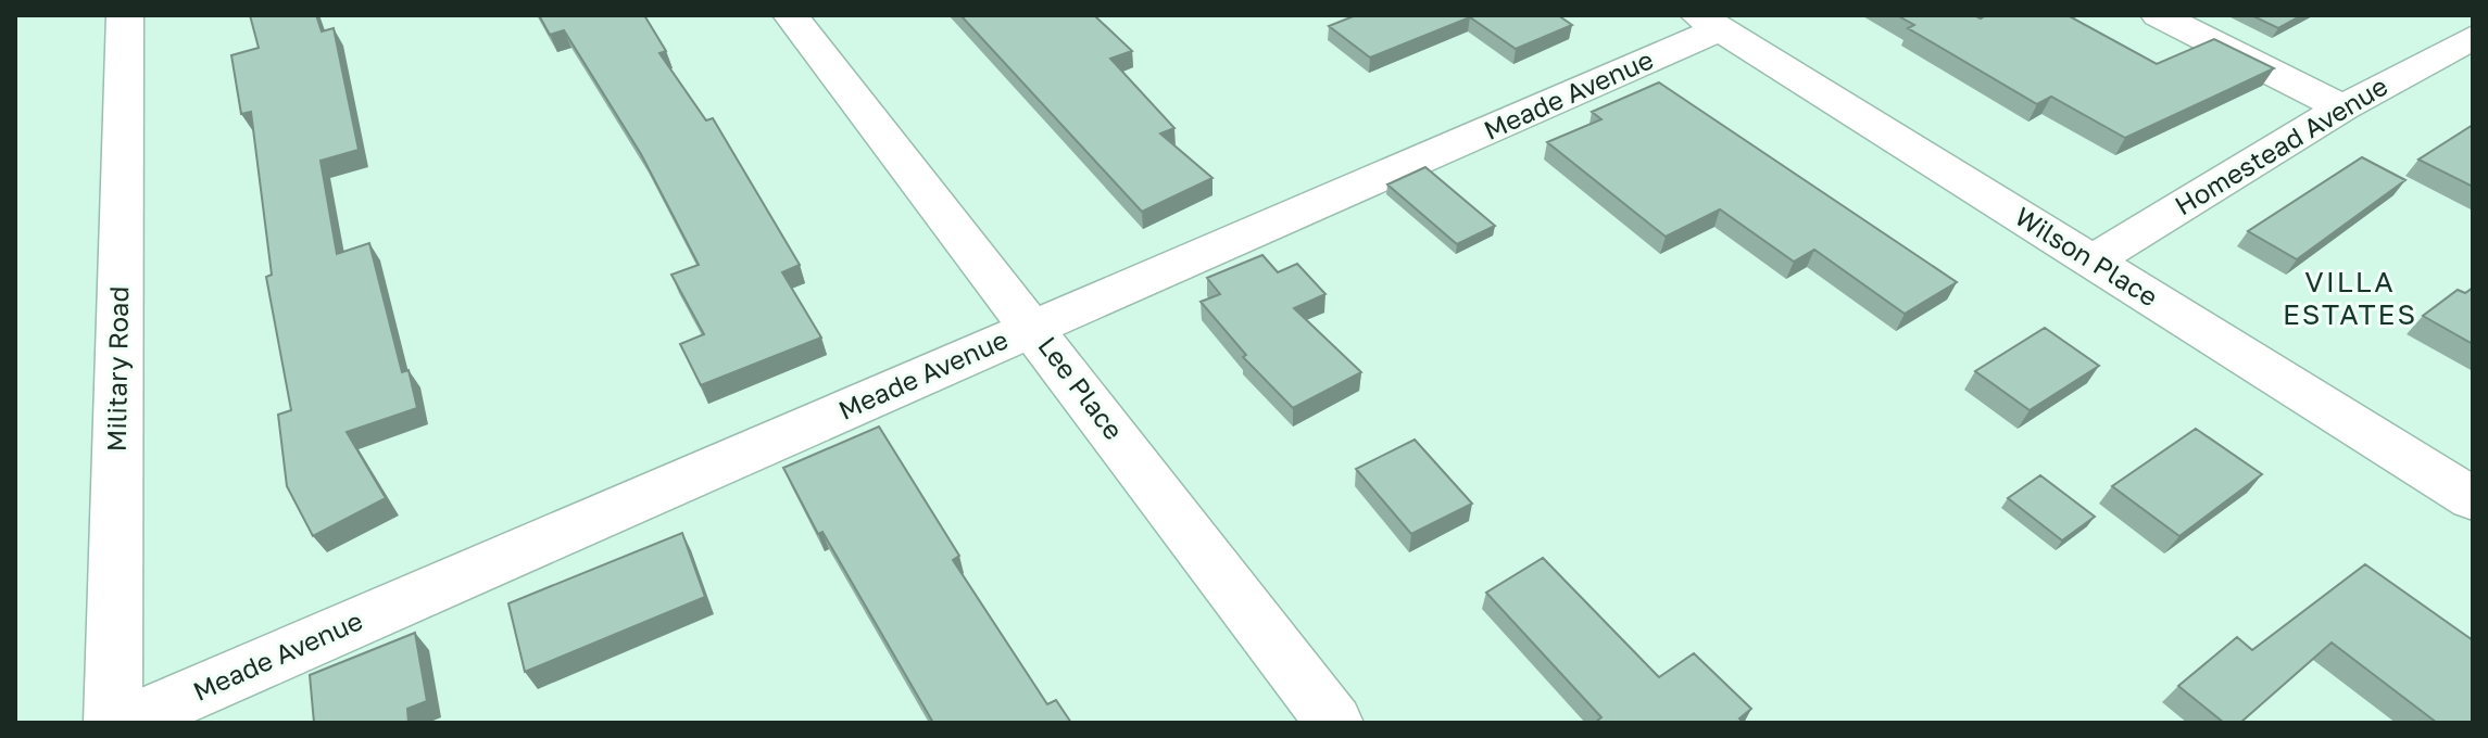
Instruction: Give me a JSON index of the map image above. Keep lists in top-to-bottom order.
{
  "streets": {
    "street": [
      "Meade Avenue",
      "Homestead Avenue",
      "Wilson Place",
      "Military Road",
      "Lee Place"
    ]
  },
  "crossings": [
    ["Meade Avenue", "Wilson Place"],
    ["Meade Avenue", "Lee Place"],
    ["Homestead Avenue", "Wilson Place"]
  ],
  "districts": ["VILLA ESTATES"]
}
